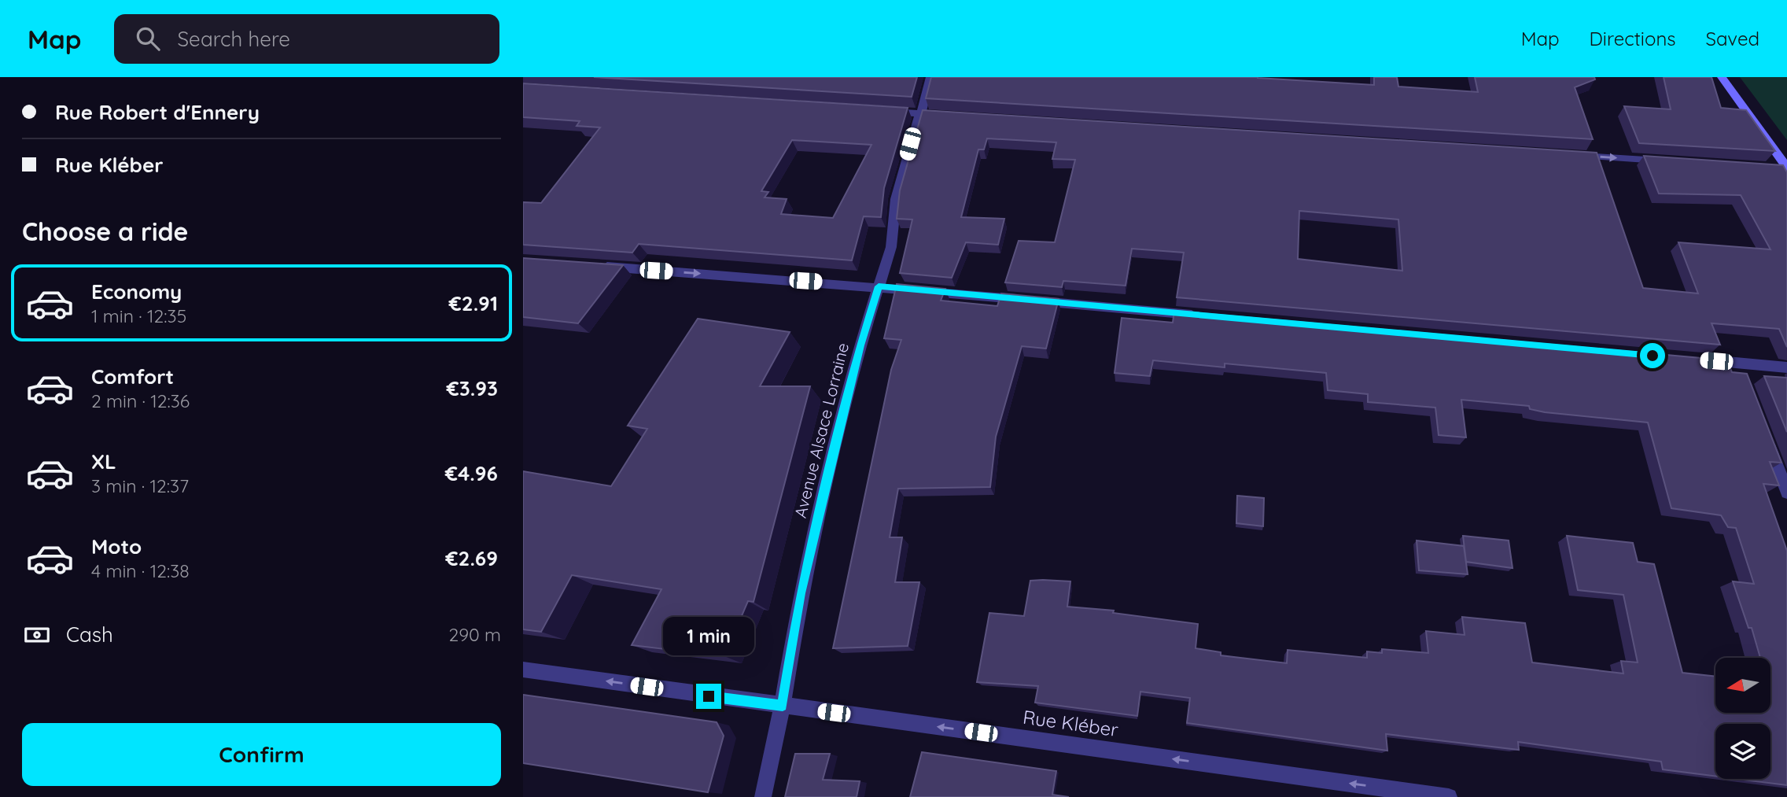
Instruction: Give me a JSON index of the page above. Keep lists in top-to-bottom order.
{
  "streets": {
    "street": ["Avenue Alsace Lorraine", "Rue Kléber"]
  },
  "crossings": [
    ["Avenue Alsace Lorraine", "Rue Kléber"]
  ],
  "one_way": ["Rue Kléber"],
  "north": "left",
  "page": {
    "header": "Map",
    "search": "Search here",
    "nav": ["Map", "Directions", "Saved"],
    "banner": ["Rue Robert d'Ennery", "Rue Kléber"],
    "heading": "Choose a ride",
    "list": [
      {
        "name": "Economy",
        "note": "1 min · 12:35",
        "value": "€2.91"
      },
      {
        "name": "Comfort",
        "note": "2 min · 12:36",
        "value": "€3.93"
      },
      {
        "name": "XL",
        "note": "3 min · 12:37",
        "value": "€4.96"
      },
      {
        "name": "Moto",
        "note": "4 min · 12:38",
        "value": "€2.69"
      }
    ],
    "pay": ["Cash", "290 m"],
    "bubble": "1 min",
    "buttons": "Confirm"
  }
}
